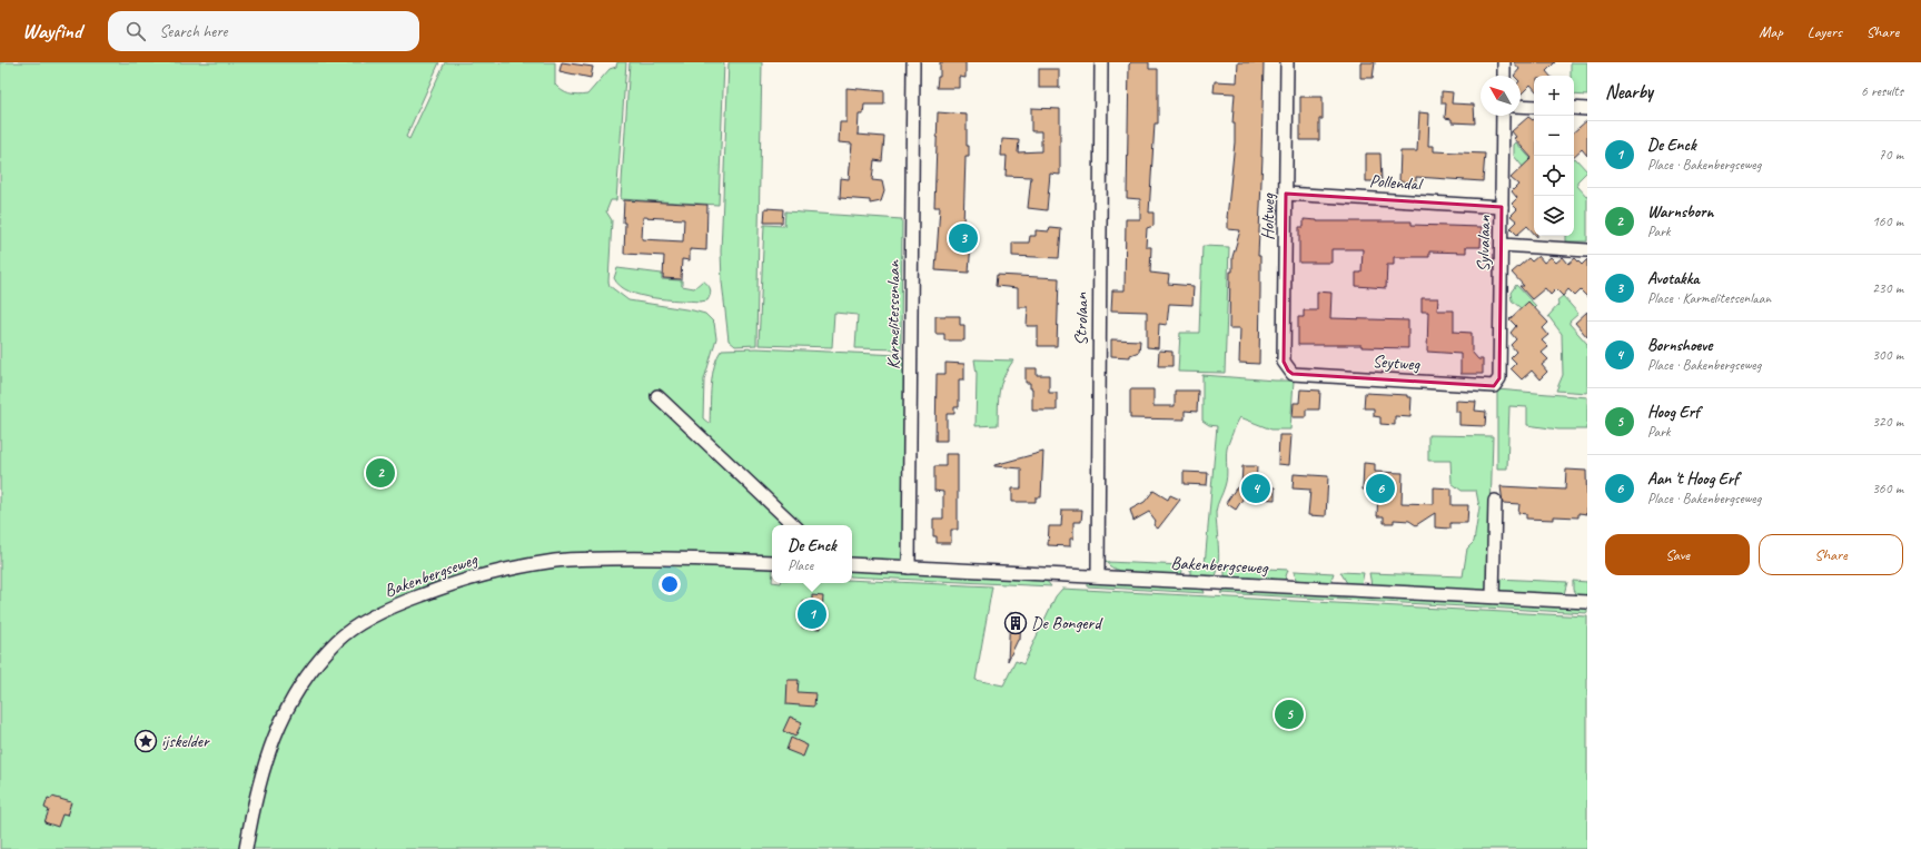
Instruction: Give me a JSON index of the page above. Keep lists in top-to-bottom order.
{
  "streets": {
    "street": [
      "Pollendal",
      "Holtweg",
      "Sylvalaan",
      "Karmelitessenlaan",
      "Strolaan",
      "Seytweg",
      "Bakenbergseweg"
    ]
  },
  "crossings": [
    ["Pollendal", "Holtweg"],
    ["Pollendal", "Sylvalaan"],
    ["Holtweg", "Seytweg"],
    ["Sylvalaan", "Seytweg"],
    ["Karmelitessenlaan", "Bakenbergseweg"],
    ["Strolaan", "Bakenbergseweg"]
  ],
  "places": {
    "building": ["De Bongerd"],
    "place": ["ijskelder"]
  },
  "north": "top left",
  "page": {
    "header": "Wayfind",
    "search": "Search here",
    "nav": ["Map", "Layers", "Share"],
    "heading": ["Nearby", "6 results"],
    "map_buttons": ["+", "−"],
    "list": [
      {
        "mark": "1",
        "name": "De Enck",
        "note": "Place · Bakenbergseweg",
        "value": "70 m"
      },
      {
        "mark": "2",
        "name": "Warnsborn",
        "note": "Park",
        "value": "160 m"
      },
      {
        "mark": "3",
        "name": "Avotakka",
        "note": "Place · Karmelitessenlaan",
        "value": "230 m"
      },
      {
        "mark": "4",
        "name": "Bornshoeve",
        "note": "Place · Bakenbergseweg",
        "value": "300 m"
      },
      {
        "mark": "5",
        "name": "Hoog Erf",
        "note": "Park",
        "value": "320 m"
      },
      {
        "mark": "6",
        "name": "Aan 't Hoog Erf",
        "note": "Place · Bakenbergseweg",
        "value": "360 m"
      }
    ],
    "pins": [
      "3",
      "2",
      "4",
      "6",
      "1",
      "5"
    ],
    "buttons": ["Save", "Share"],
    "popup": ["De Enck", "Place"]
  }
}
